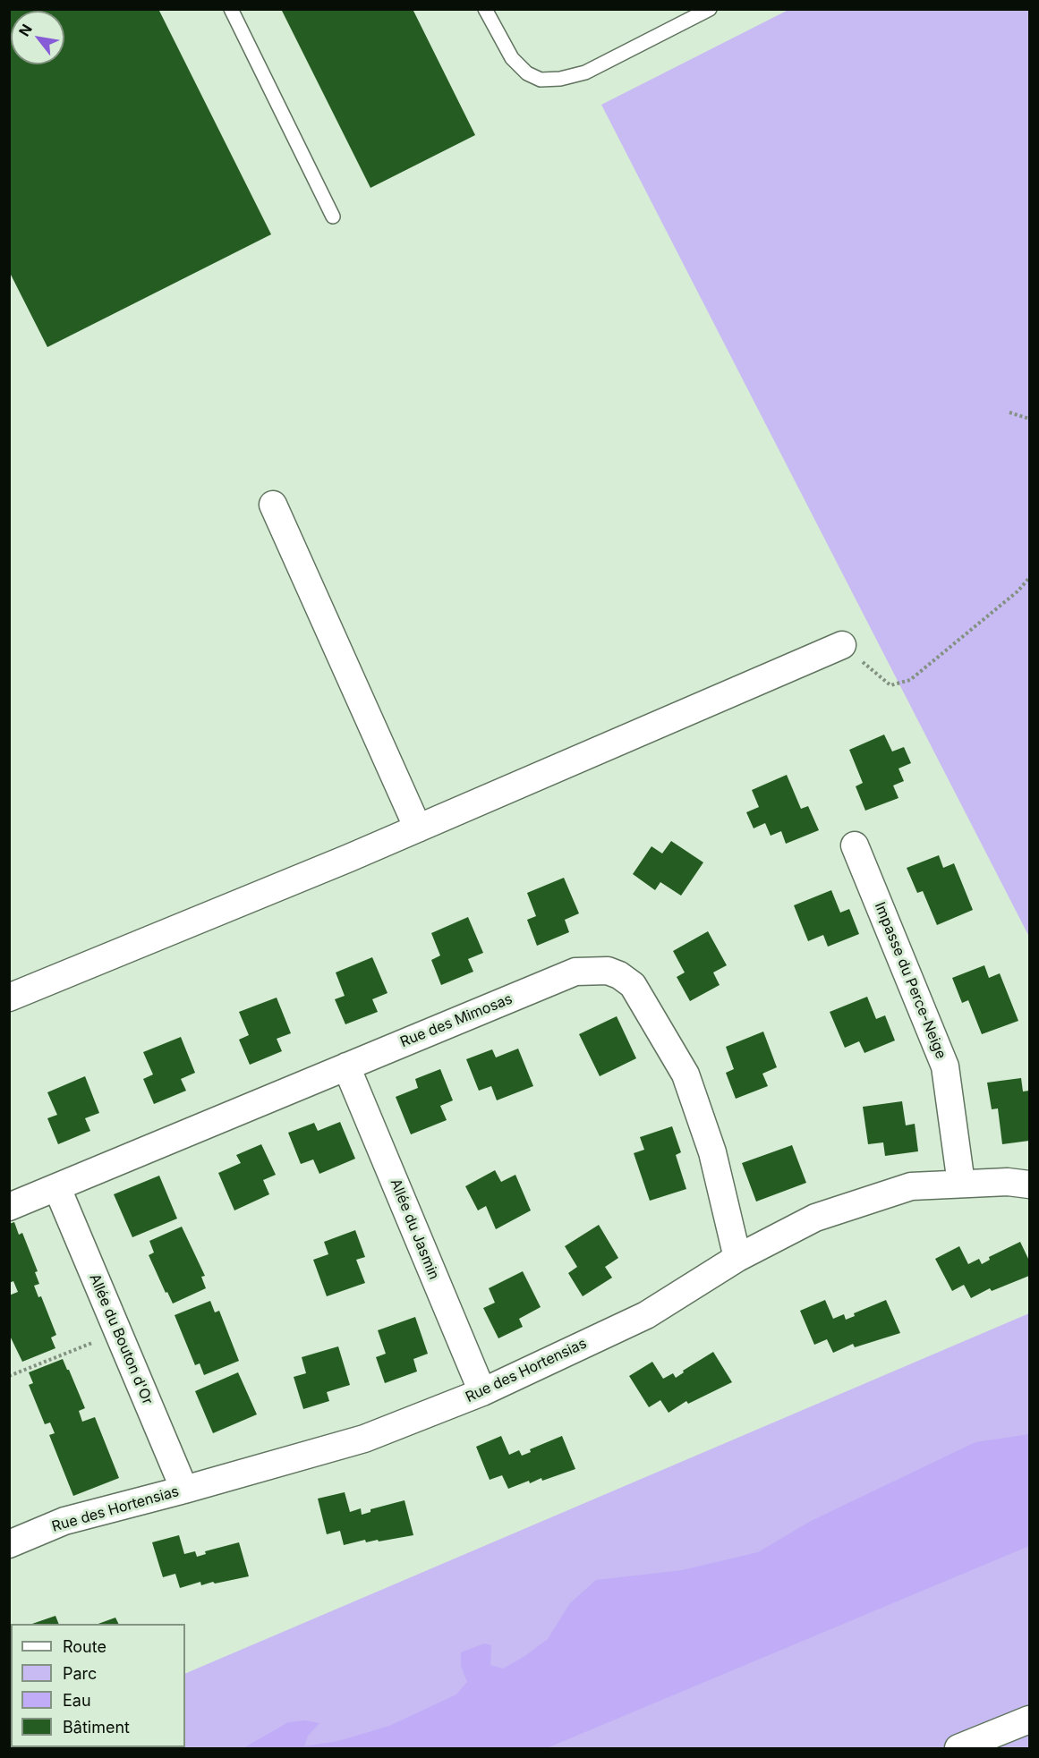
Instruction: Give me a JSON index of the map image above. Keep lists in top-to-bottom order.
{
  "streets": {
    "street": [
      "Impasse du Perce-Neige",
      "Rue des Mimosas",
      "Allée du Jasmin",
      "Allée du Bouton d'Or",
      "Rue des Hortensias"
    ]
  },
  "crossings": [
    ["Impasse du Perce-Neige", "Rue des Hortensias"],
    ["Rue des Mimosas", "Allée du Jasmin"],
    ["Rue des Mimosas", "Allée du Bouton d'Or"],
    ["Rue des Mimosas", "Rue des Hortensias"],
    ["Allée du Jasmin", "Rue des Hortensias"],
    ["Allée du Bouton d'Or", "Rue des Hortensias"]
  ],
  "legend": [
    "Route",
    "Parc",
    "Eau",
    "Bâtiment"
  ],
  "north": "top left"
}
